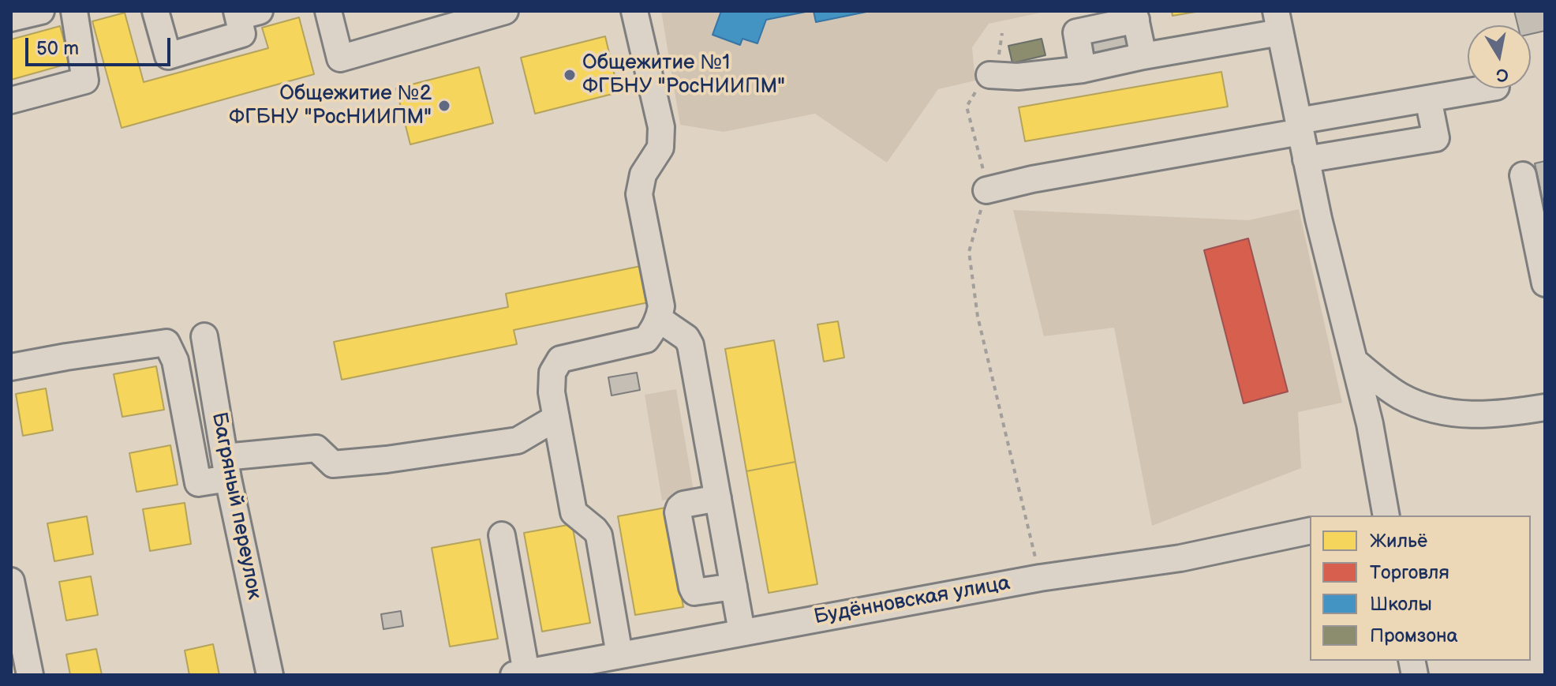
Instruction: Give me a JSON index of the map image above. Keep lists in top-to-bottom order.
{
  "streets": {
    "street": ["Багряный переулок", "Будённовская улица"]
  },
  "places": ["Общежитие №1 ФГБНУ \"РосНИИПМ\"", "Общежитие №2 ФГБНУ \"РосНИИПМ\""],
  "legend": [
    "Жильё",
    "Торговля",
    "Школы",
    "Промзона"
  ],
  "scale_bar": "50 m",
  "north": "bottom"
}
